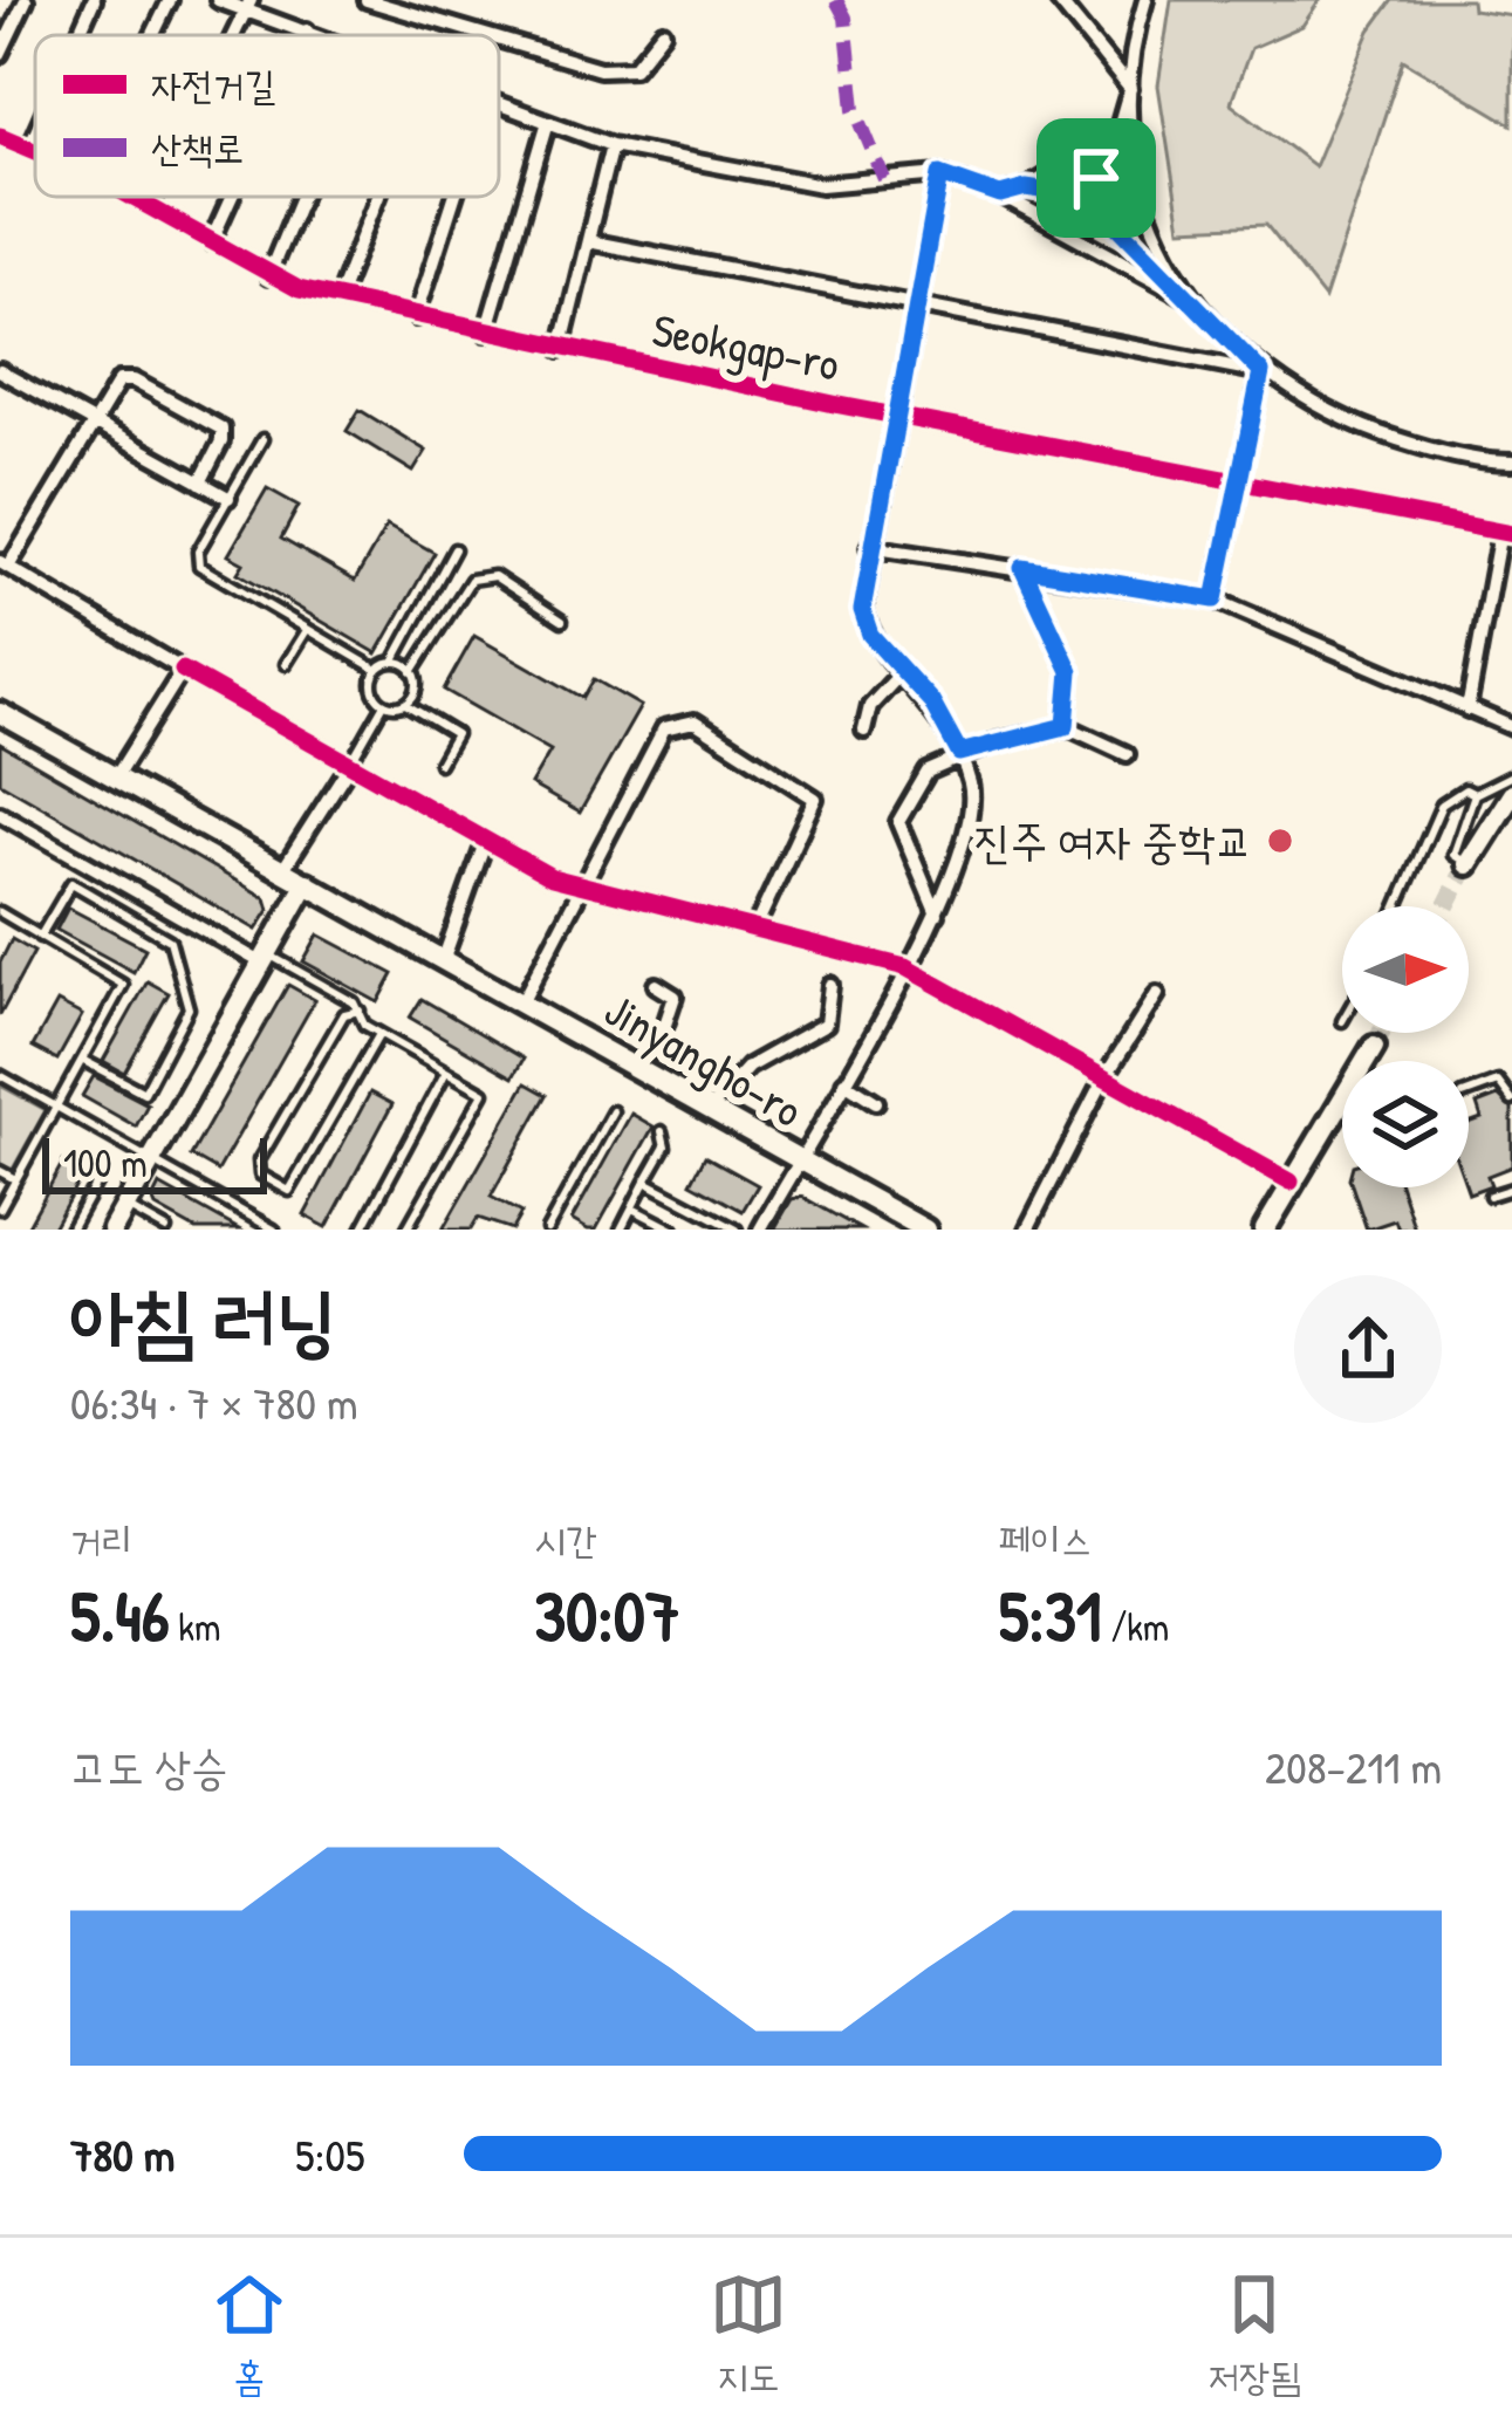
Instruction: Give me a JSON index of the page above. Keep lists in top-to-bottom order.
{
  "streets": {
    "street": ["Seokgap-ro", "Jinyangho-ro"]
  },
  "places": ["진주 여자 중학교"],
  "legend": ["자전거길", "산책로"],
  "scale_bar": "100 m",
  "north": "right",
  "page": {
    "scale": "100 m",
    "heading": ["아침 러닝", "06:34 · 7 × 780 m"],
    "stats": [
      ["거리", "5.46 km"],
      ["시간", "30:07"],
      ["페이스", "5:31 /km"]
    ],
    "chart": ["고도 상승", "208–211 m"],
    "list": [
      {
        "name": "780 m",
        "note": "5:05"
      }
    ],
    "tabs": ["홈", "지도", "저장됨"]
  }
}
